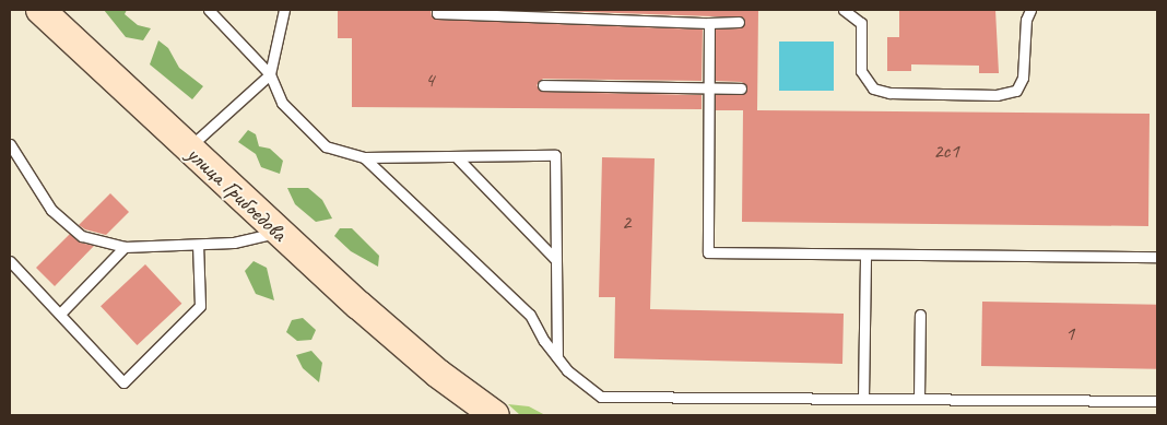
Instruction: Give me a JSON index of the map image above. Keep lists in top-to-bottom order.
{
  "streets": {
    "main road": ["улица Грибоедова"]
  },
  "house_numbers": [
    "4",
    "2с1",
    "2",
    "1"
  ]
}
